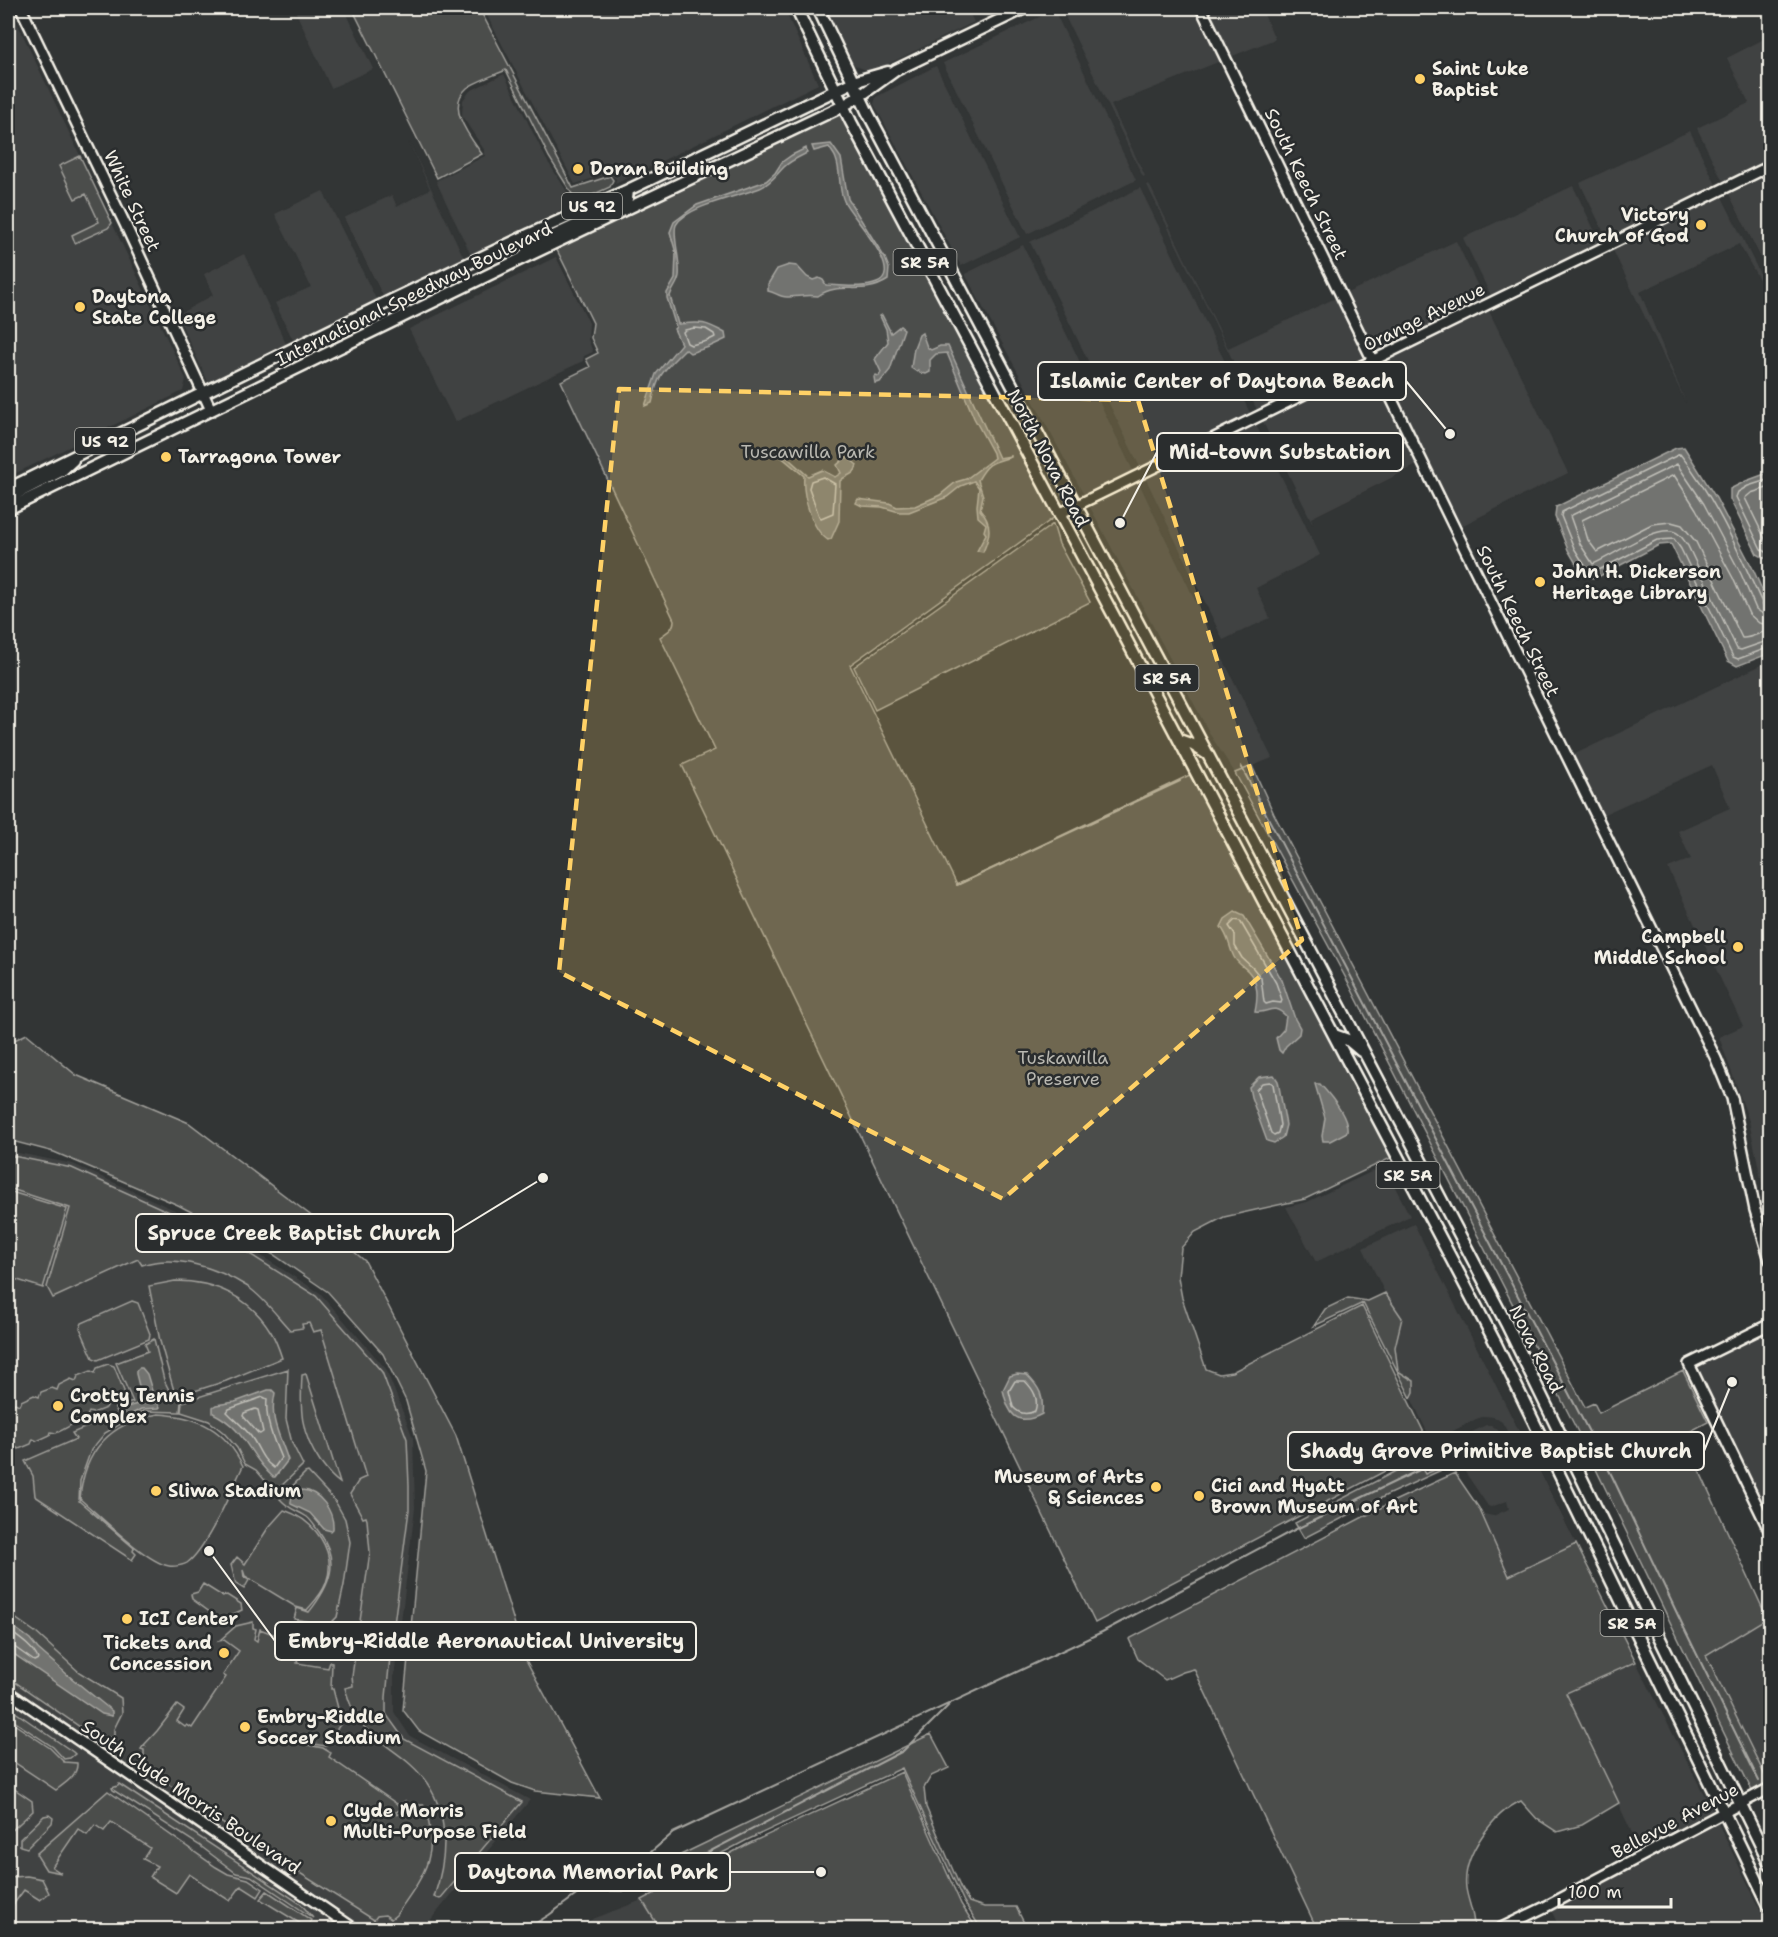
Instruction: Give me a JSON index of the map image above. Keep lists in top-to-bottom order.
{
  "streets": {
    "main road": [
      "US 92",
      "SR 5A",
      "International Speedway Boulevard",
      "North Nova Road",
      "Nova Road"
    ],
    "street": [
      "South Keech Street",
      "White Street",
      "Orange Avenue",
      "South Clyde Morris Boulevard",
      "Bellevue Avenue"
    ]
  },
  "crossings": [
    ["South Keech Street", "Orange Avenue"],
    ["White Street", "International Speedway Boulevard"],
    ["SR 5A", "Nova Road"],
    ["SR 5A", "Bellevue Avenue"],
    ["International Speedway Boulevard", "North Nova Road"],
    ["Orange Avenue", "North Nova Road"],
    ["North Nova Road", "Nova Road"],
    ["Nova Road", "Bellevue Avenue"]
  ],
  "parks": ["Tuscawilla Park", "Tuskawilla Preserve"],
  "places": [
    "Saint Luke Baptist",
    "Doran Building",
    "Victory Church of God",
    "Daytona State College",
    "Islamic Center of Daytona Beach",
    "Tarragona Tower",
    "Mid-town Substation",
    "John H. Dickerson Heritage Library",
    "Campbell Middle School",
    "Spruce Creek Baptist Church",
    "Shady Grove Primitive Baptist Church",
    "Crotty Tennis Complex",
    "Museum of Arts & Sciences",
    "Sliwa Stadium",
    "Cici and Hyatt Brown Museum of Art",
    "Embry-Riddle Aeronautical University",
    "ICI Center",
    "Tickets and Concession",
    "Embry-Riddle Soccer Stadium",
    "Clyde Morris Multi-Purpose Field",
    "Daytona Memorial Park"
  ],
  "scale_bar": "100 m"
}
